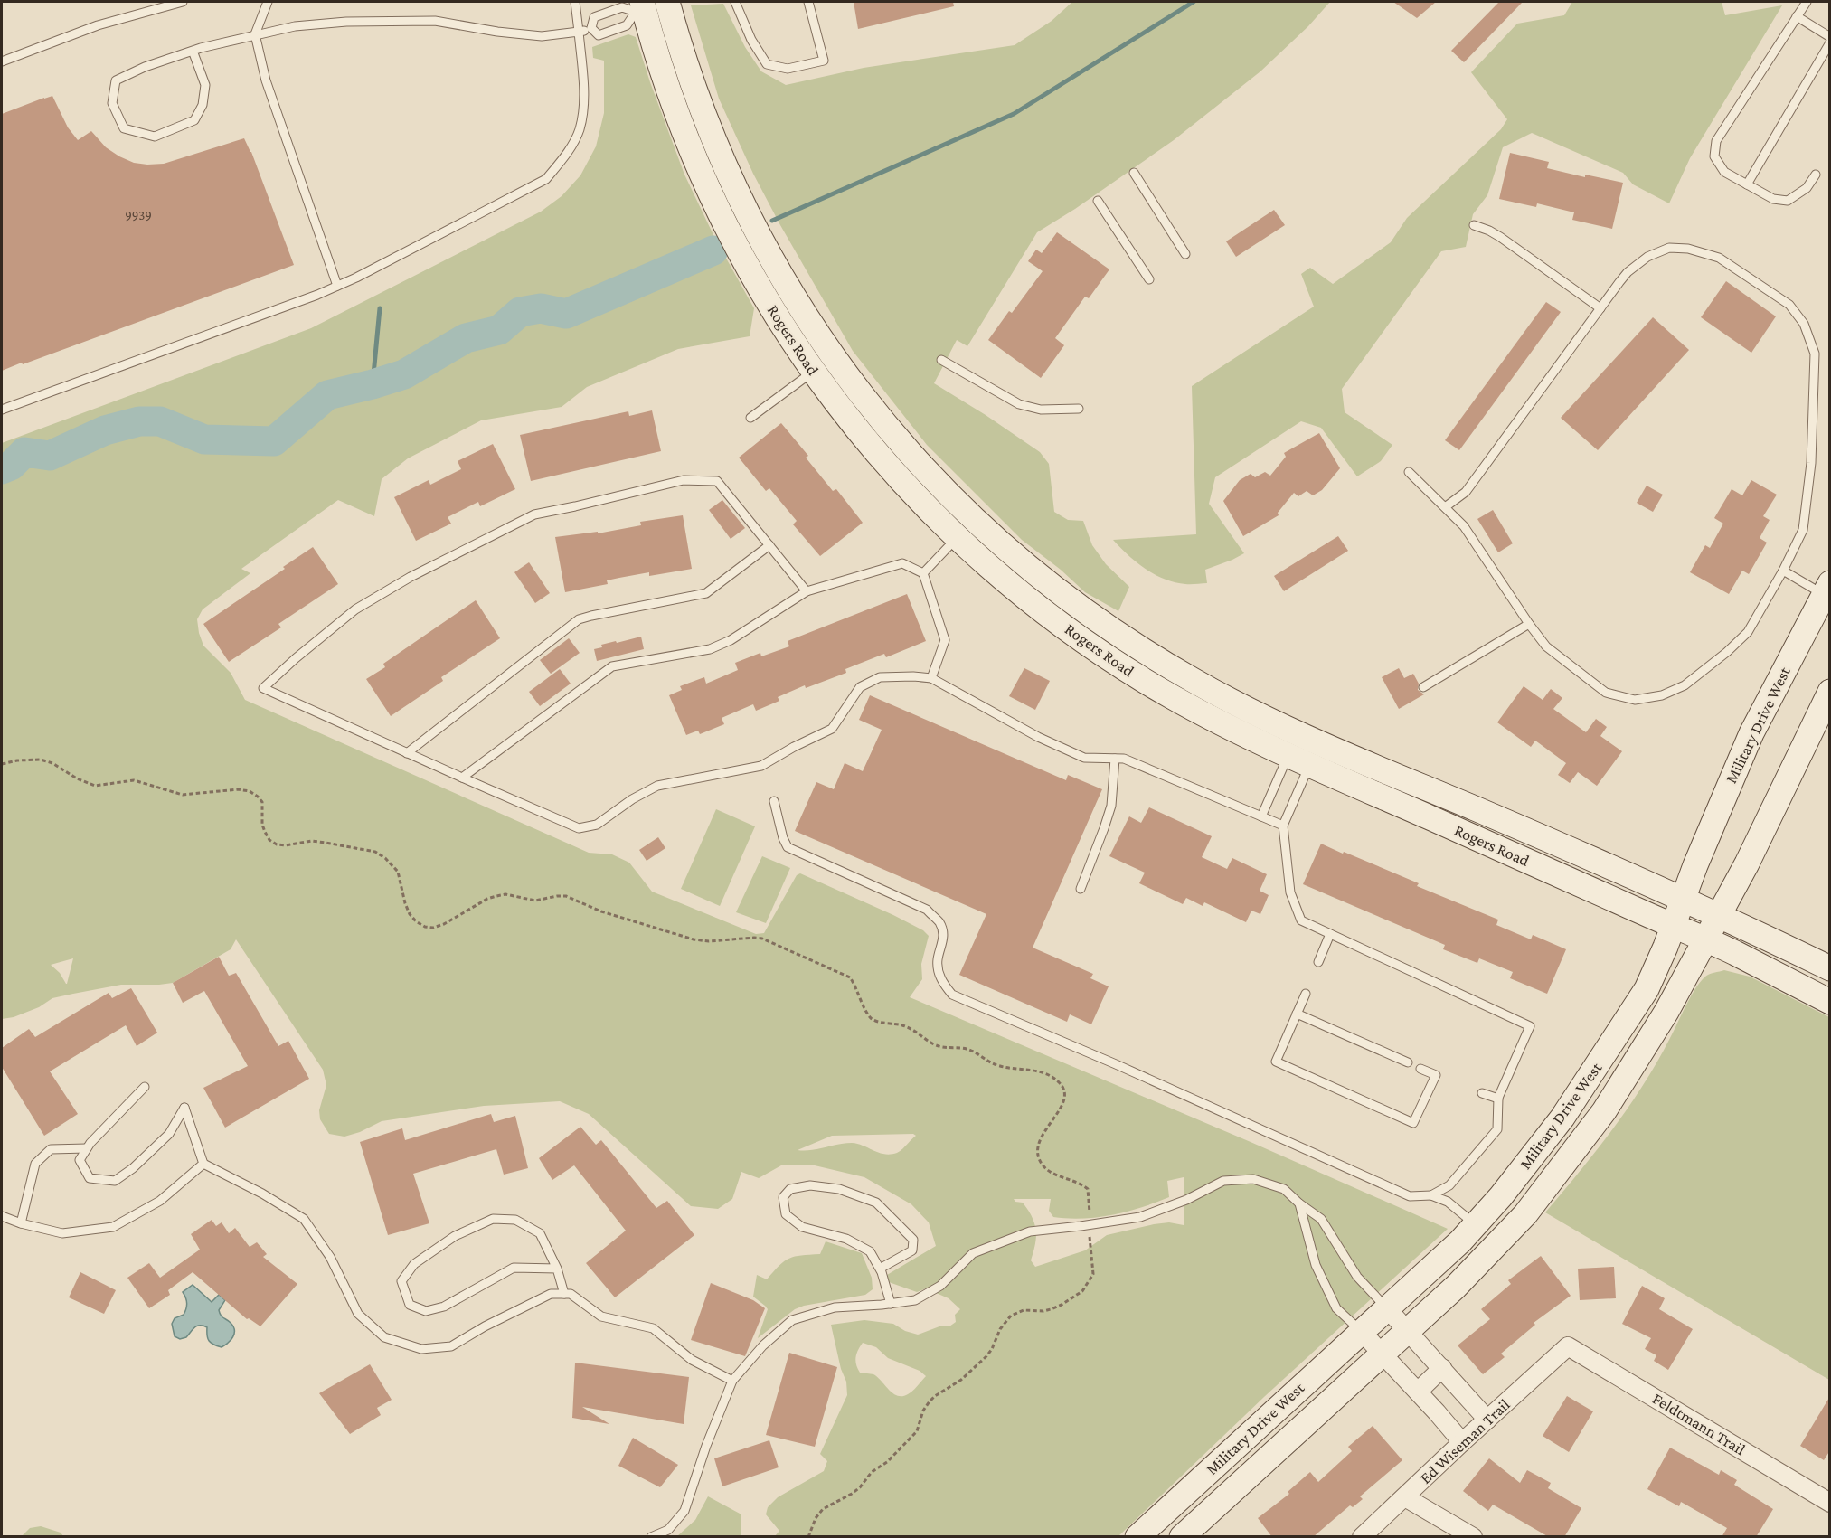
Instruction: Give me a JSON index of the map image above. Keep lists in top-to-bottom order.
{
  "streets": {
    "main road": ["Rogers Road", "Military Drive West"],
    "street": ["Feldtmann Trail", "Ed Wiseman Trail"]
  },
  "crossings": [
    ["Rogers Road", "Military Drive West"],
    ["Feldtmann Trail", "Ed Wiseman Trail"]
  ],
  "house_numbers": ["9939"]
}
